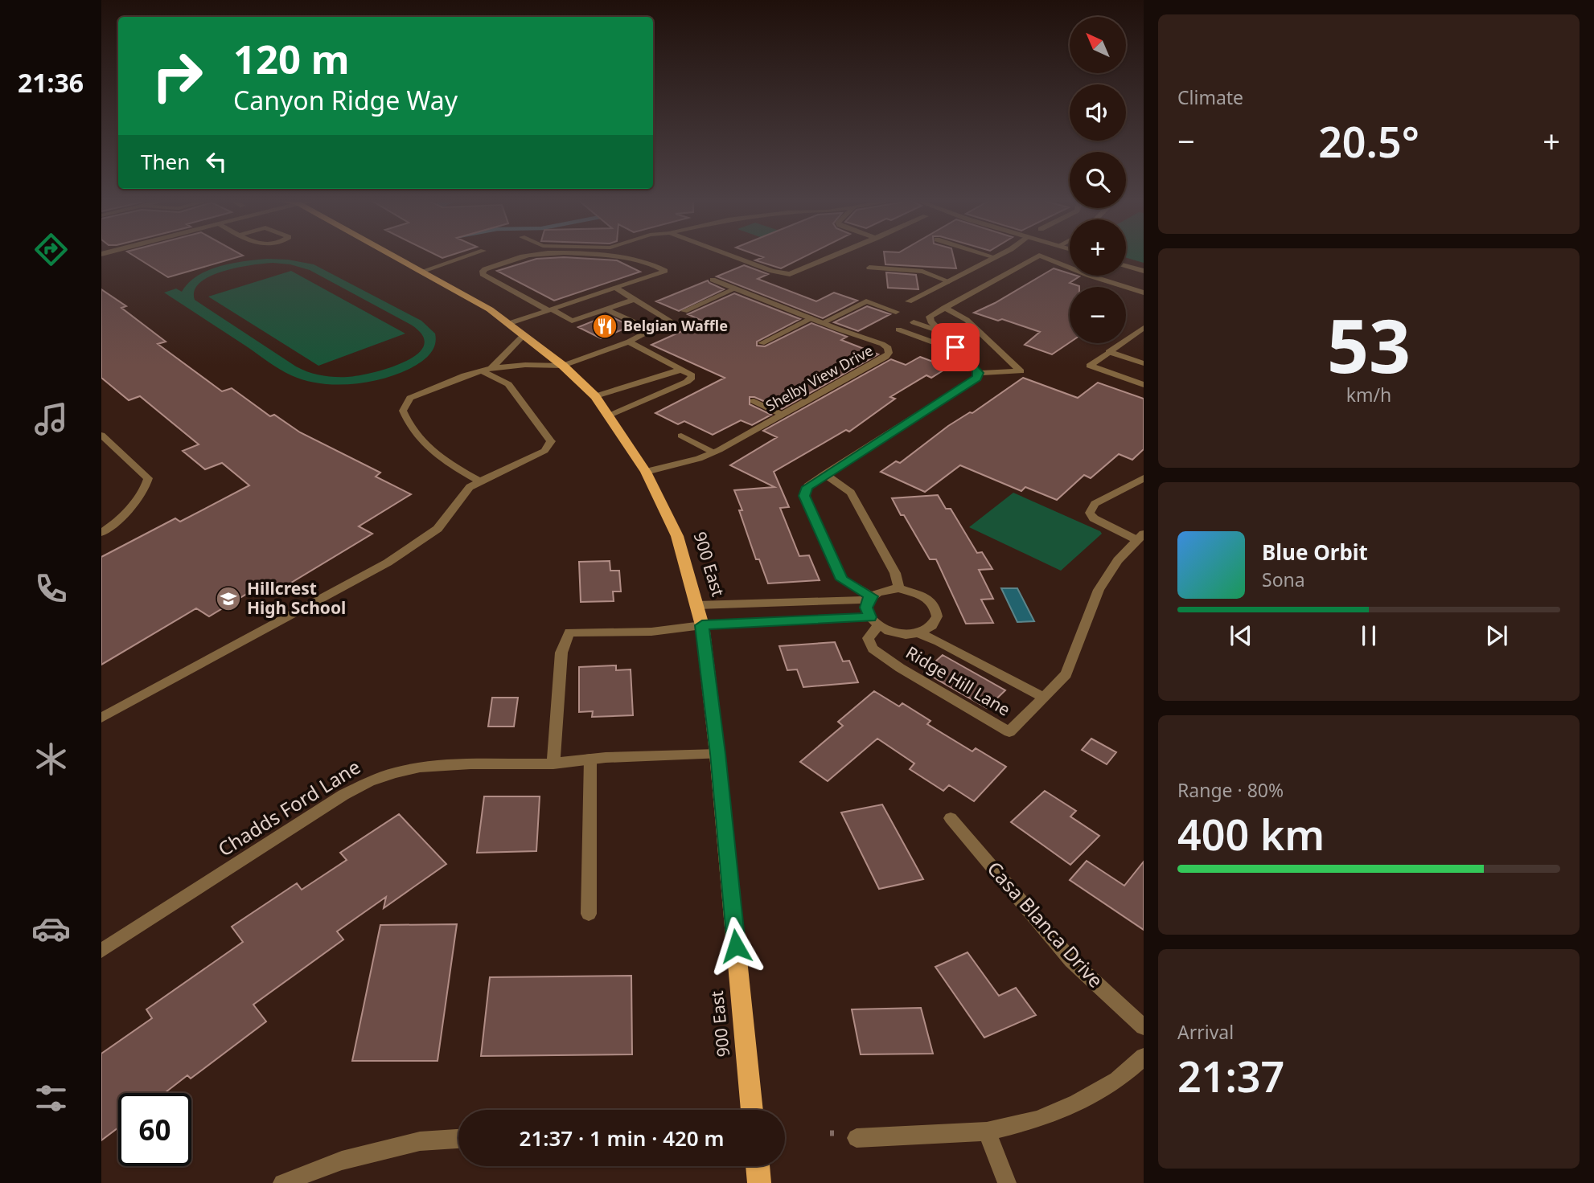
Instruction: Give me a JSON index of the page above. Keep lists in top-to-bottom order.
{
  "streets": {
    "main road": ["900 East"],
    "street": [
      "Shelby View Drive",
      "Ridge Hill Lane",
      "Chadds Ford Lane",
      "Casa Blanca Drive"
    ]
  },
  "crossings": [
    ["Shelby View Drive", "900 East"],
    ["900 East", "Chadds Ford Lane"]
  ],
  "places": {
    "restaurant": ["Belgian Waffle"],
    "school or university": ["Hillcrest High School"]
  },
  "north": "top left",
  "page": {
    "tabs": "21:36",
    "tile": [
      "Climate",
      ["53", "km/h"],
      ["Range · 80%", "400 km"],
      ["Arrival", "21:37"]
    ],
    "map_buttons": ["+", "−"],
    "turn": ["120 m", "Canyon Ridge Way"],
    "heat": ["−", "20.5°", "+"],
    "then": "Then",
    "song": ["Blue Orbit", "Sona"],
    "limit": "60",
    "trip": "21:37 · 1 min · 420 m"
  }
}
